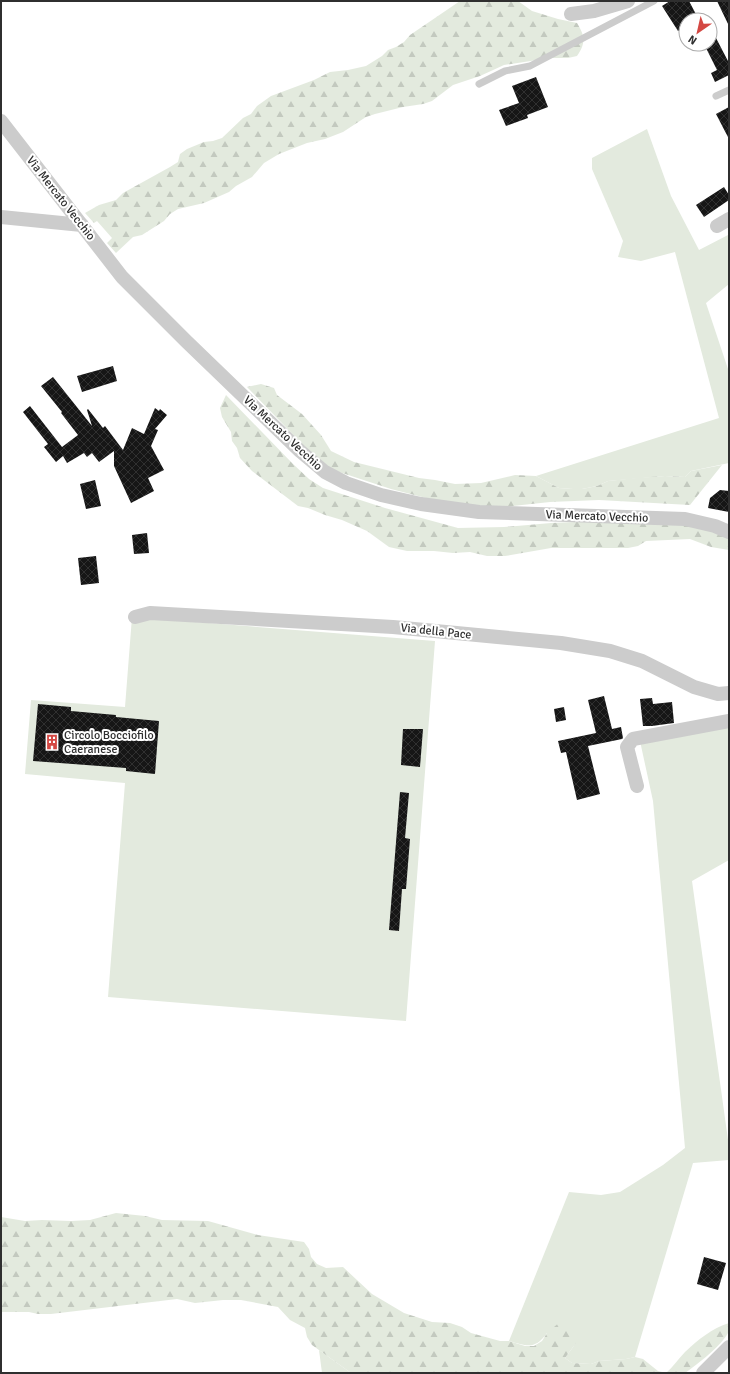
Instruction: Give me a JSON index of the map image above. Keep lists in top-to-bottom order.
{
  "streets": {
    "street": ["Via Mercato Vecchio", "Via della Pace"]
  },
  "places": {
    "building": ["Circolo Bocciofilo Caeranese"]
  },
  "north": "bottom left"
}
